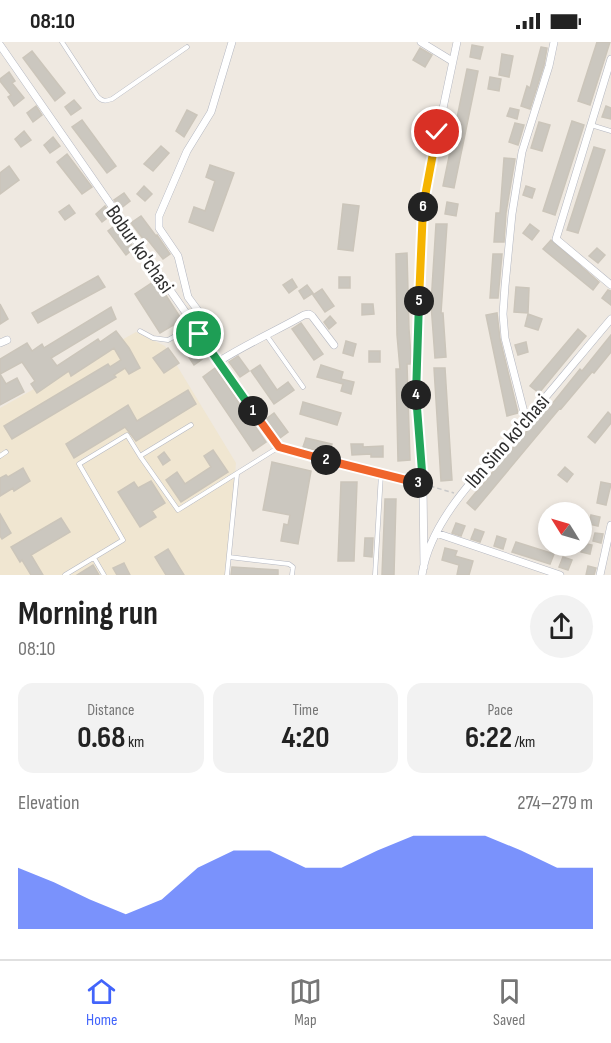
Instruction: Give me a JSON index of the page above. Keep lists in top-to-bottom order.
{
  "streets": {
    "street": ["Bobur ko'chasi", "Ibn Sino ko'chasi"]
  },
  "north": "top left",
  "page": {
    "status": "08:10",
    "pins": [
      "6",
      "5",
      "4",
      "1",
      "2",
      "3"
    ],
    "heading": ["Morning run", "08:10"],
    "stats": [
      ["Distance", "0.68 km"],
      ["Time", "4:20"],
      ["Pace", "6:22 /km"]
    ],
    "chart": ["Elevation", "274–279 m"],
    "tabs": ["Home", "Map", "Saved"]
  }
}
